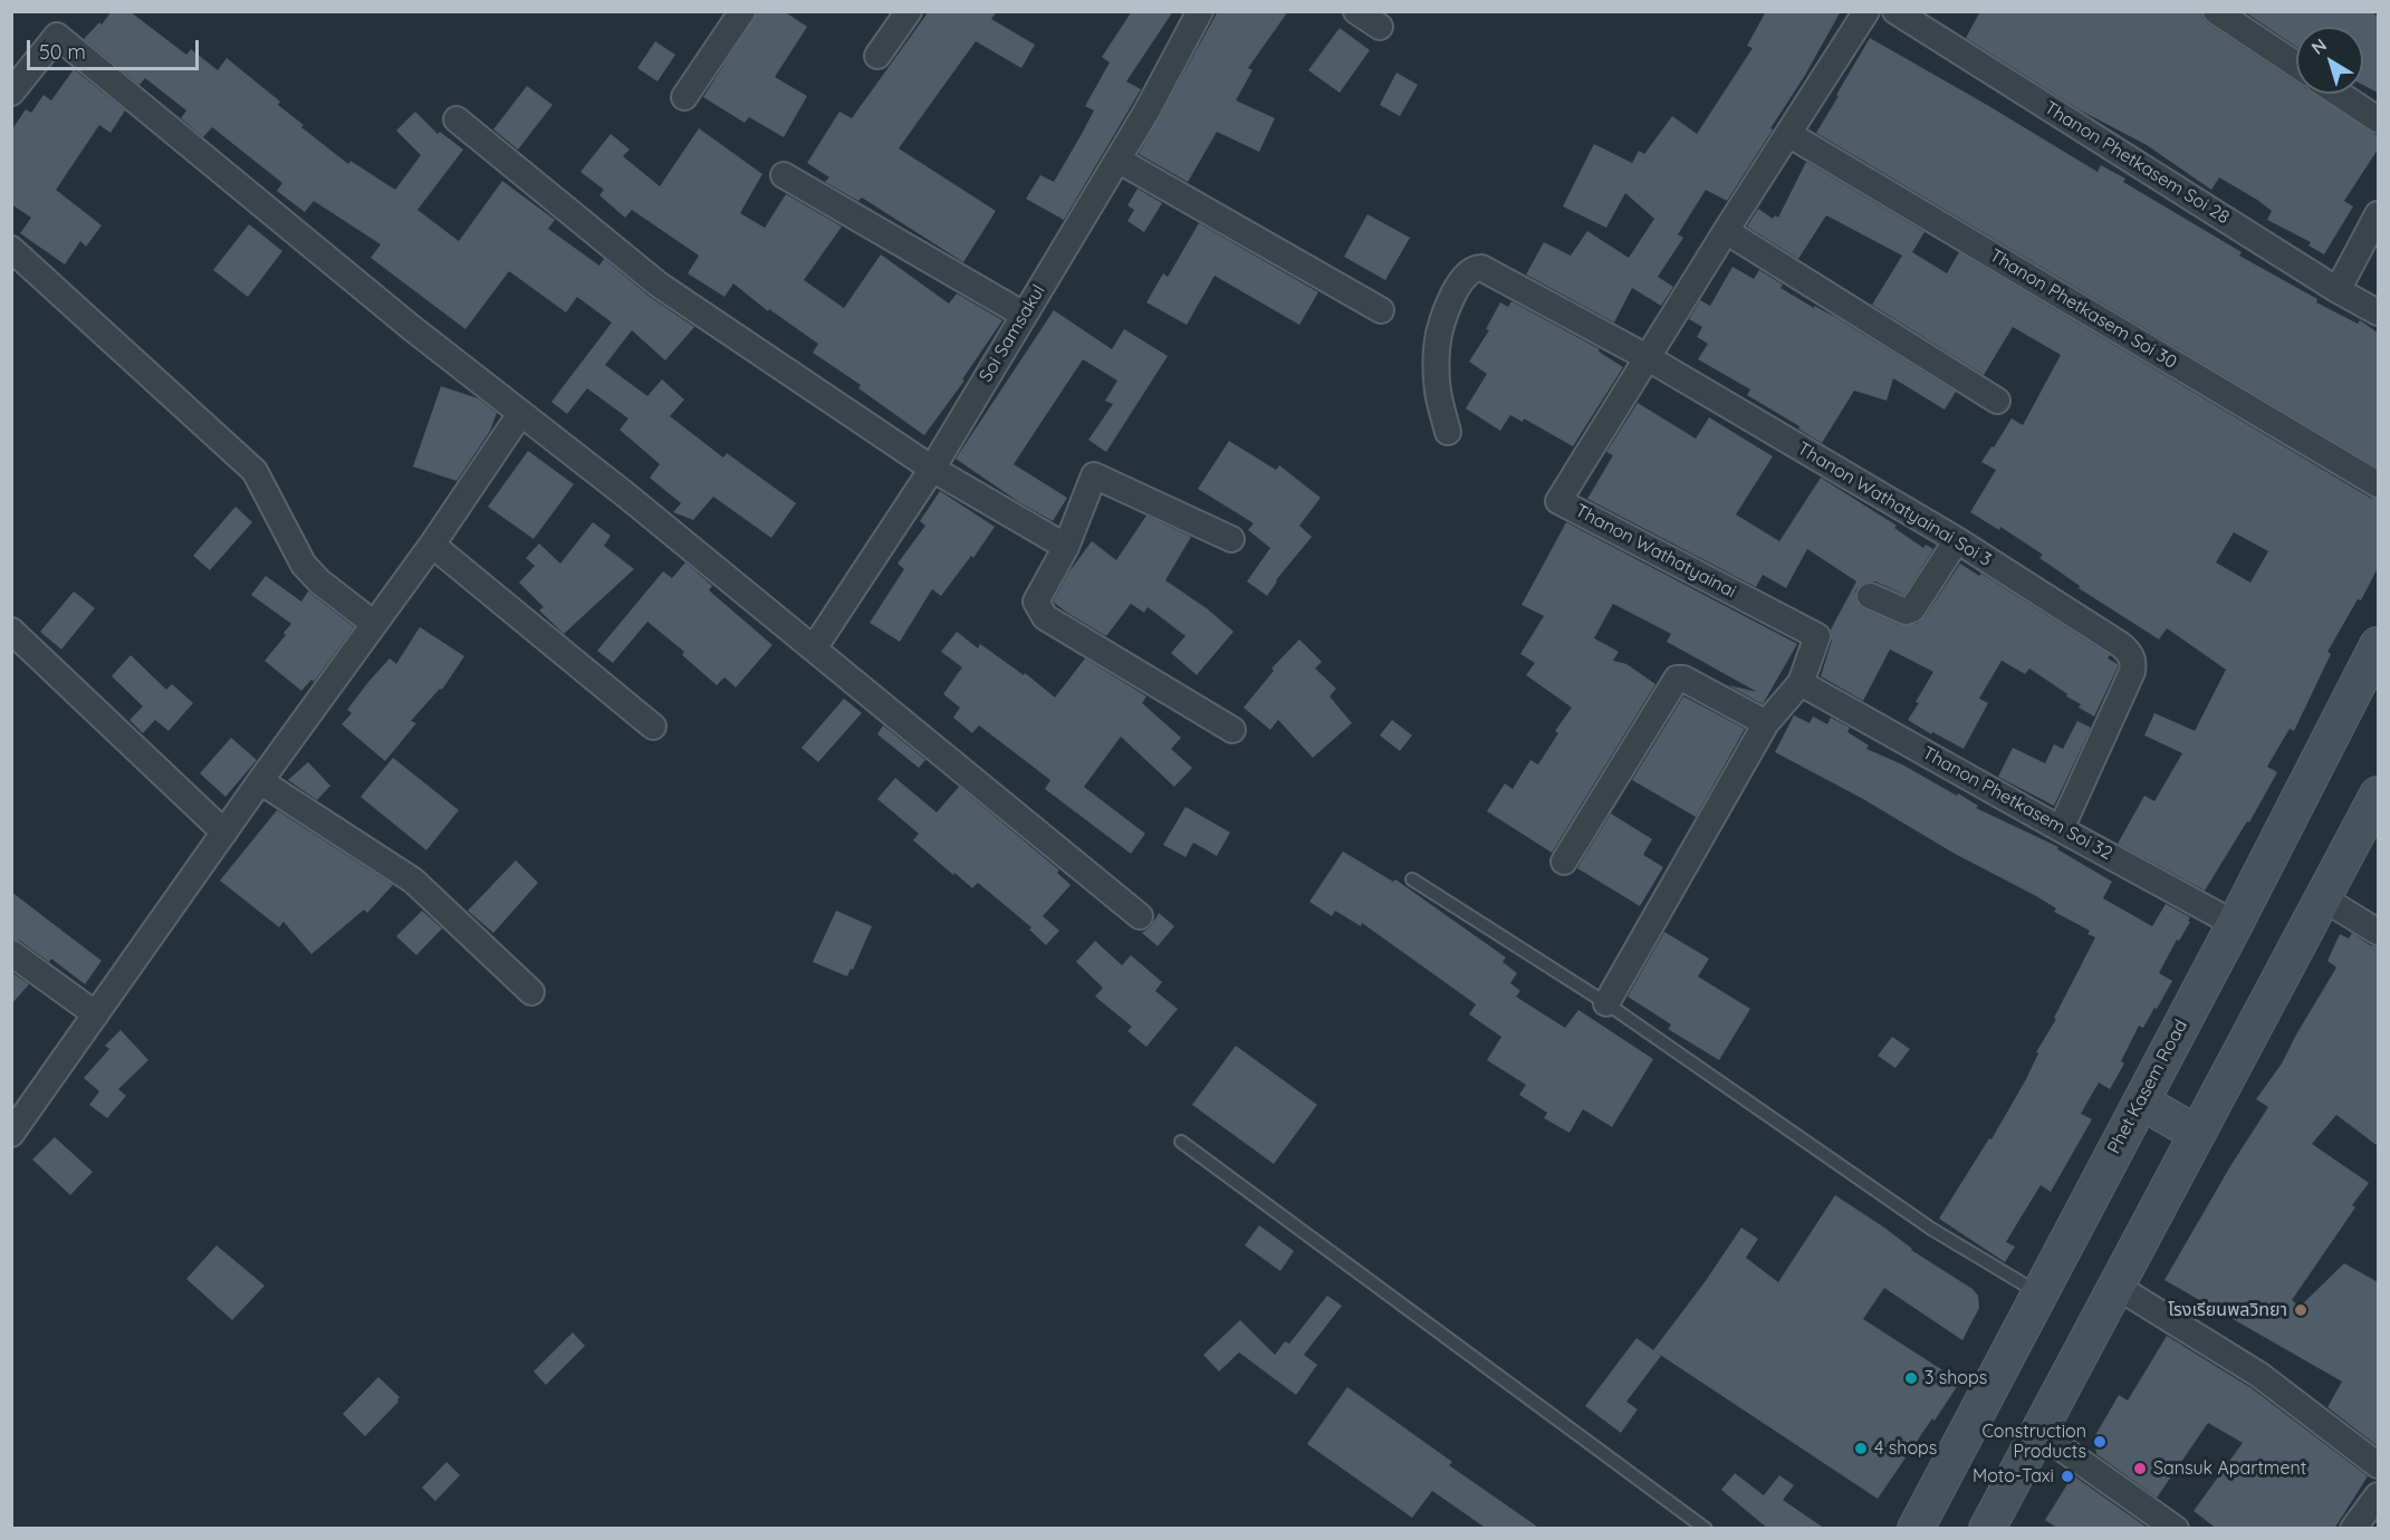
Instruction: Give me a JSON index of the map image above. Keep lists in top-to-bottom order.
{
  "streets": {
    "main road": ["Phet Kasem Road"],
    "street": [
      "Thanon Phetkasem Soi 28",
      "Thanon Phetkasem Soi 30",
      "Soi Samsakul",
      "Thanon Wathatyainai Soi 3",
      "Thanon Wathatyainai",
      "Thanon Phetkasem Soi 32"
    ]
  },
  "crossings": [
    ["Thanon Phetkasem Soi 30", "Thanon Wathatyainai"],
    ["Thanon Wathatyainai Soi 3", "Thanon Wathatyainai"],
    ["Thanon Wathatyainai Soi 3", "Thanon Phetkasem Soi 32"],
    ["Thanon Wathatyainai", "Thanon Phetkasem Soi 32"],
    ["Thanon Phetkasem Soi 32", "Phet Kasem Road"]
  ],
  "places": [
    "โรงเรียนพลวิทยา",
    "3 shops",
    "Construction Products",
    "4 shops",
    "Sansuk Apartment",
    "Moto-Taxi"
  ],
  "scale_bar": "50 m",
  "north": "top left"
}
